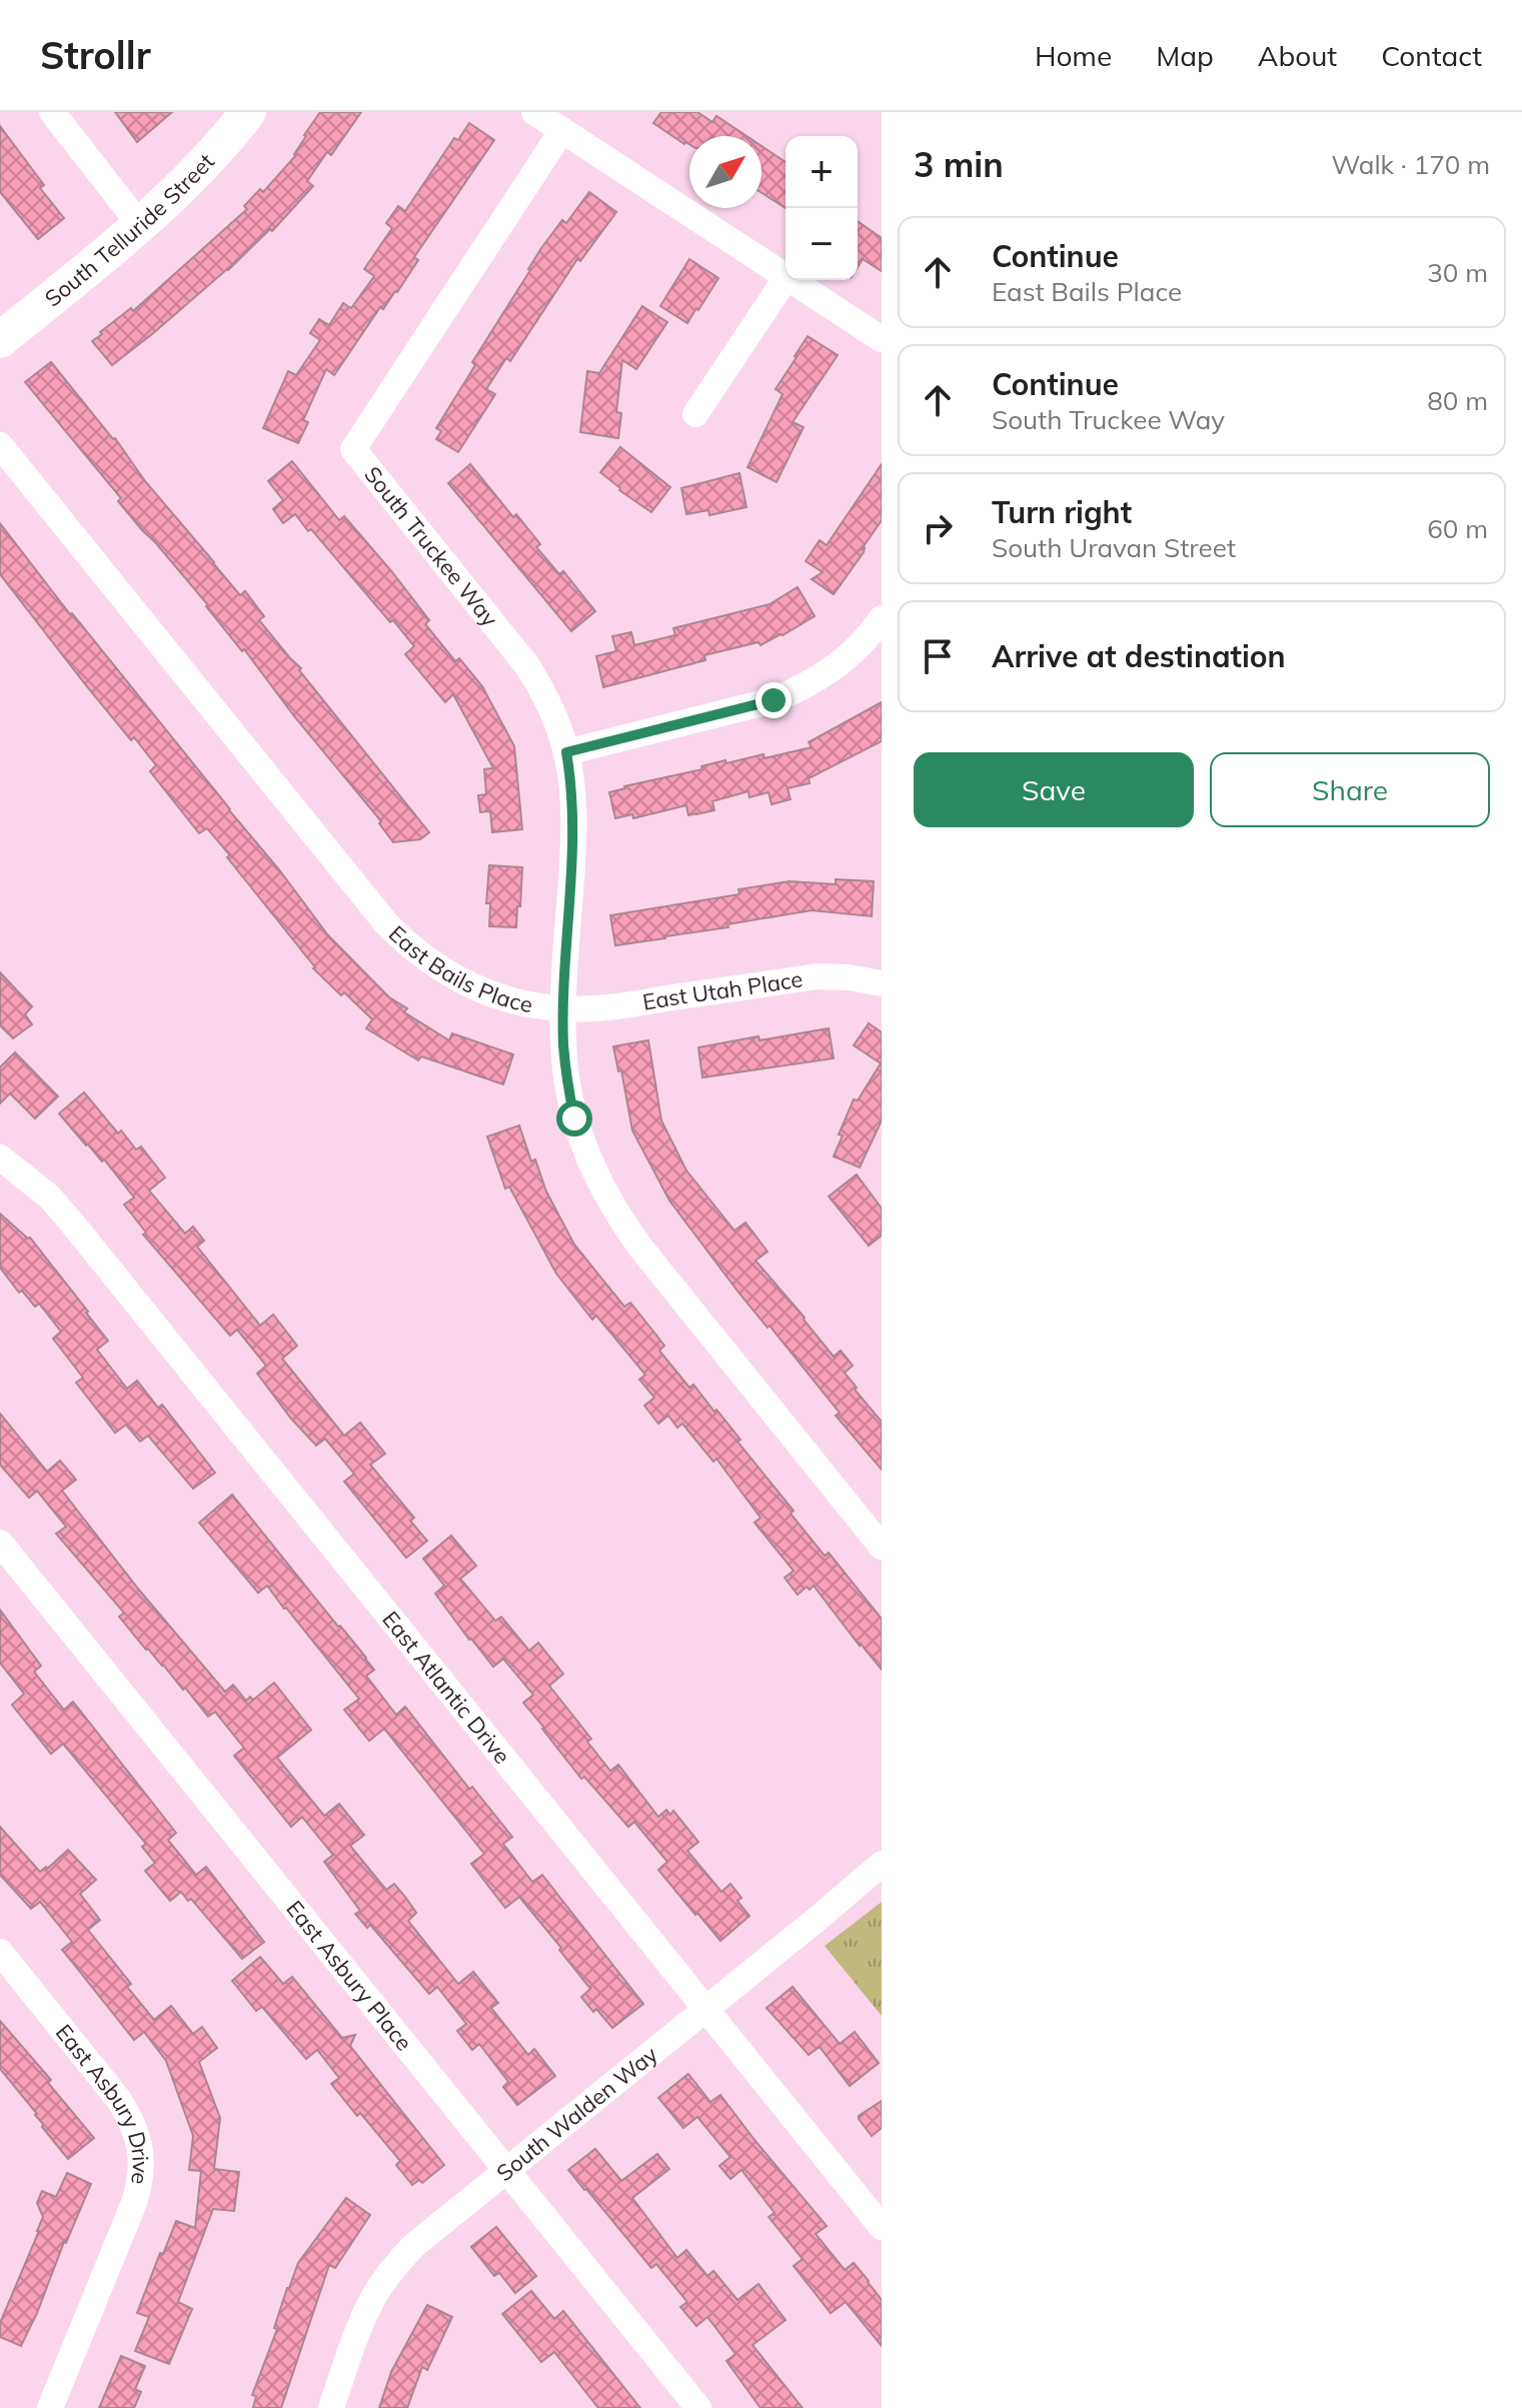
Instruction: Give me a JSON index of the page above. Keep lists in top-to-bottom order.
{
  "streets": {
    "street": [
      "South Telluride Street",
      "South Truckee Way",
      "East Bails Place",
      "East Utah Place",
      "East Atlantic Drive",
      "East Asbury Place",
      "East Asbury Drive",
      "South Walden Way"
    ]
  },
  "crossings": [
    ["South Truckee Way", "East Bails Place"],
    ["South Truckee Way", "East Utah Place"],
    ["East Bails Place", "East Utah Place"],
    ["East Atlantic Drive", "South Walden Way"],
    ["East Asbury Place", "South Walden Way"]
  ],
  "north": "top right",
  "page": {
    "header": "Strollr",
    "nav": [
      "Home",
      "Map",
      "About",
      "Contact"
    ],
    "heading": ["3 min", "Walk · 170 m"],
    "map_buttons": ["+", "−"],
    "list": [
      ["Continue", "East Bails Place", "30 m"],
      ["Continue", "South Truckee Way", "80 m"],
      ["Turn right", "South Uravan Street", "60 m"],
      "Arrive at destination"
    ],
    "buttons": ["Save", "Share"]
  }
}
